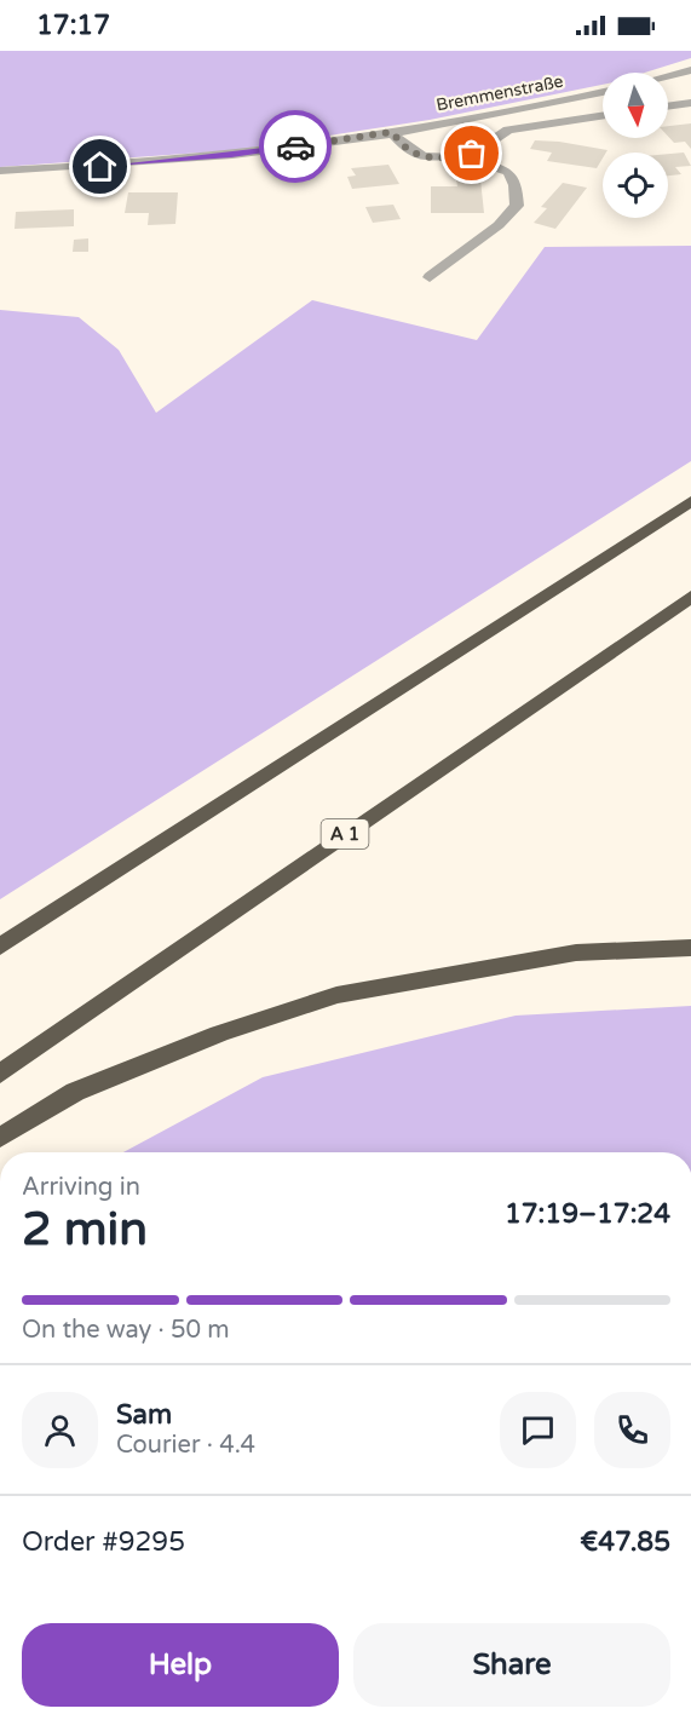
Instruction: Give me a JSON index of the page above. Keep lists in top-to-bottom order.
{
  "streets": {
    "highway": ["A 1"],
    "street": ["Bremmenstraße"]
  },
  "north": "bottom",
  "page": {
    "status": "17:17",
    "heading": ["2 min", "Arriving in", "17:19–17:24"],
    "panel": [
      "Sam",
      "Courier · 4.4",
      "Order #9295",
      "€47.85"
    ],
    "bar": "On the way · 50 m",
    "buttons": ["Help", "Share"]
  }
}
